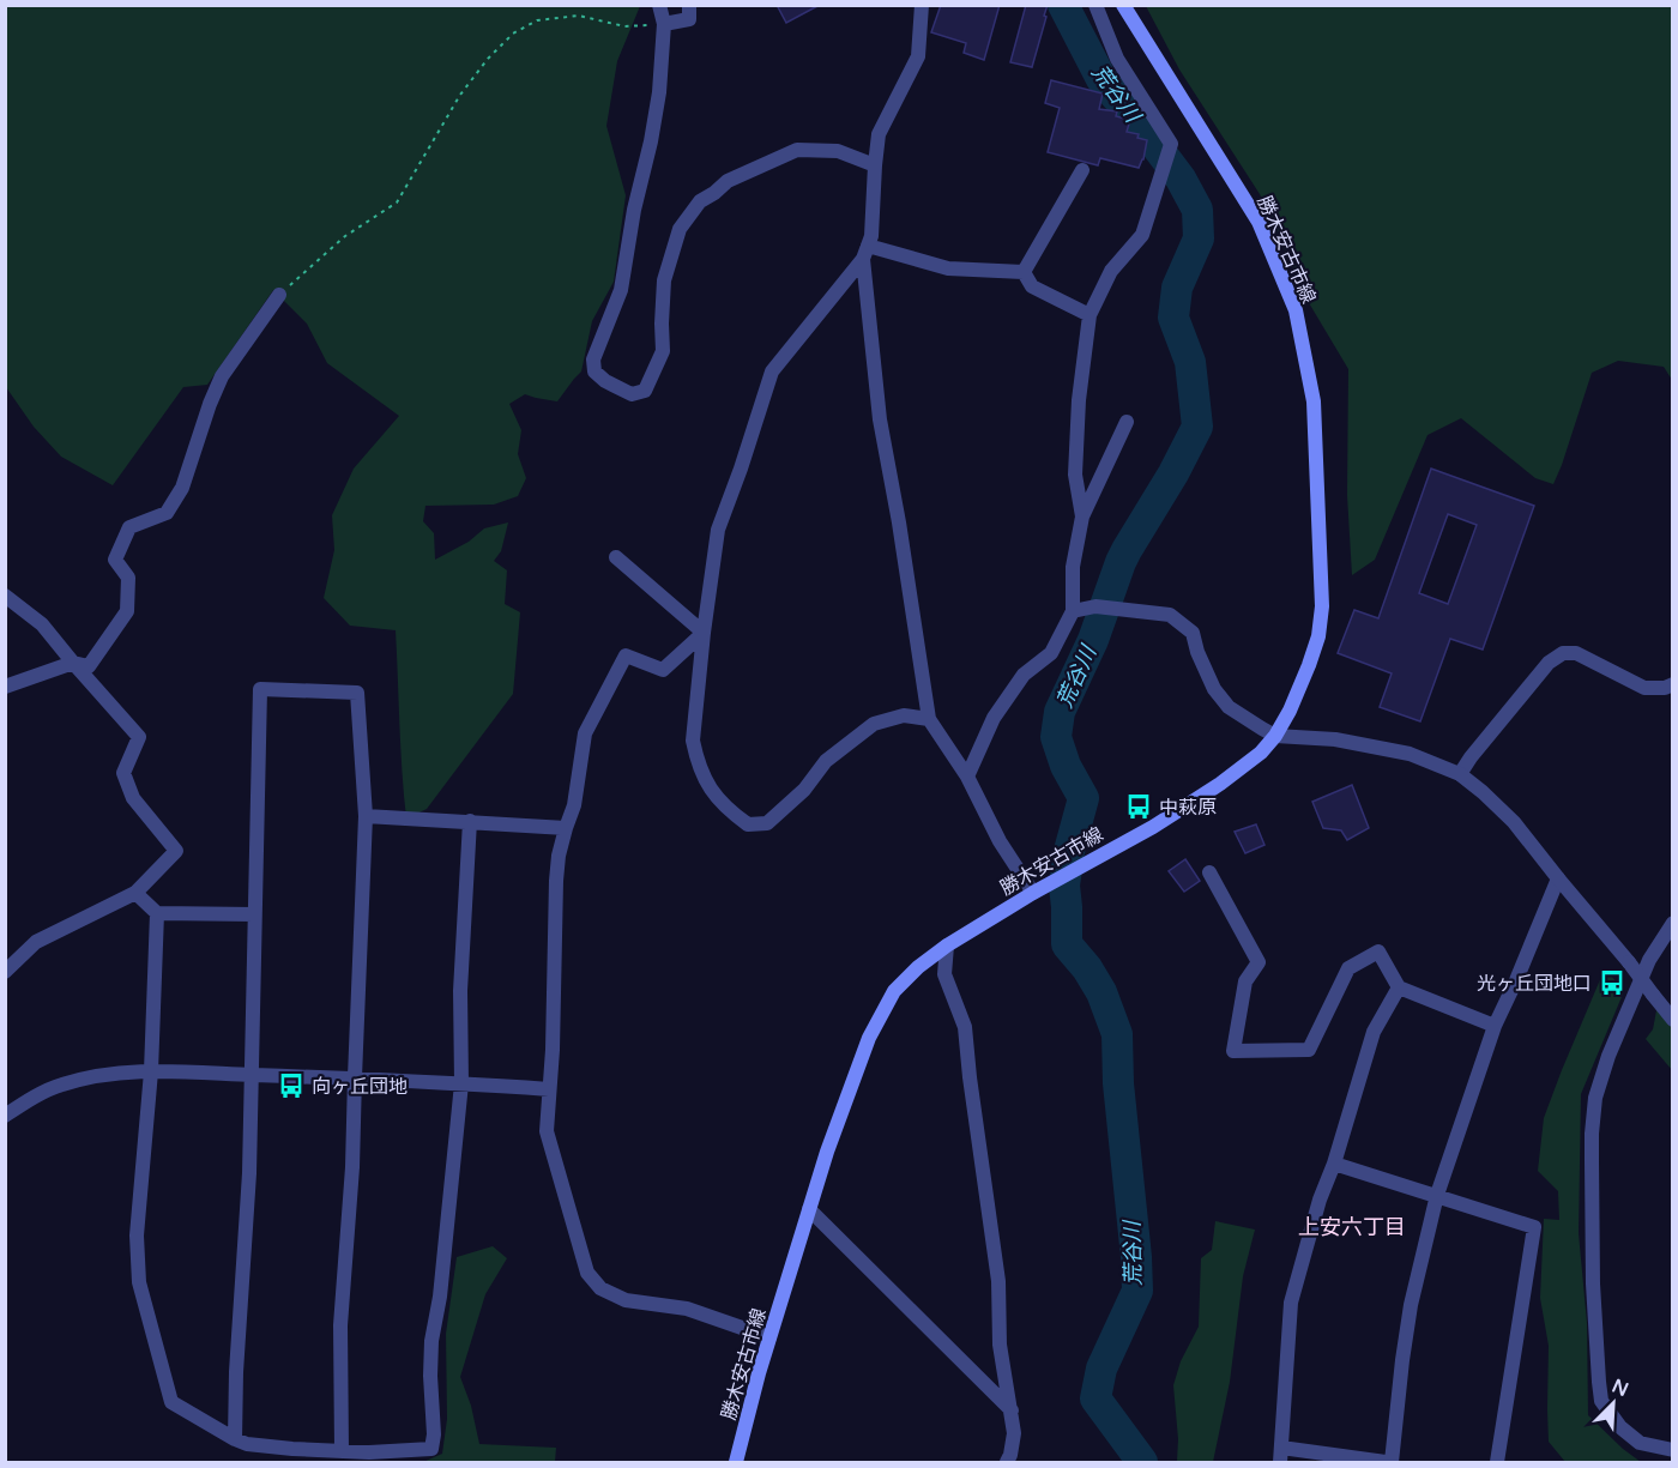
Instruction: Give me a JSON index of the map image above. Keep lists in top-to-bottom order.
{
  "streets": {
    "main road": ["勝木安古市線"]
  },
  "districts": ["上安六丁目"],
  "water": ["荒谷川"],
  "places": {
    "bus stop": ["中萩原", "光ヶ丘団地口", "向ヶ丘団地"]
  },
  "north": "top right"
}
